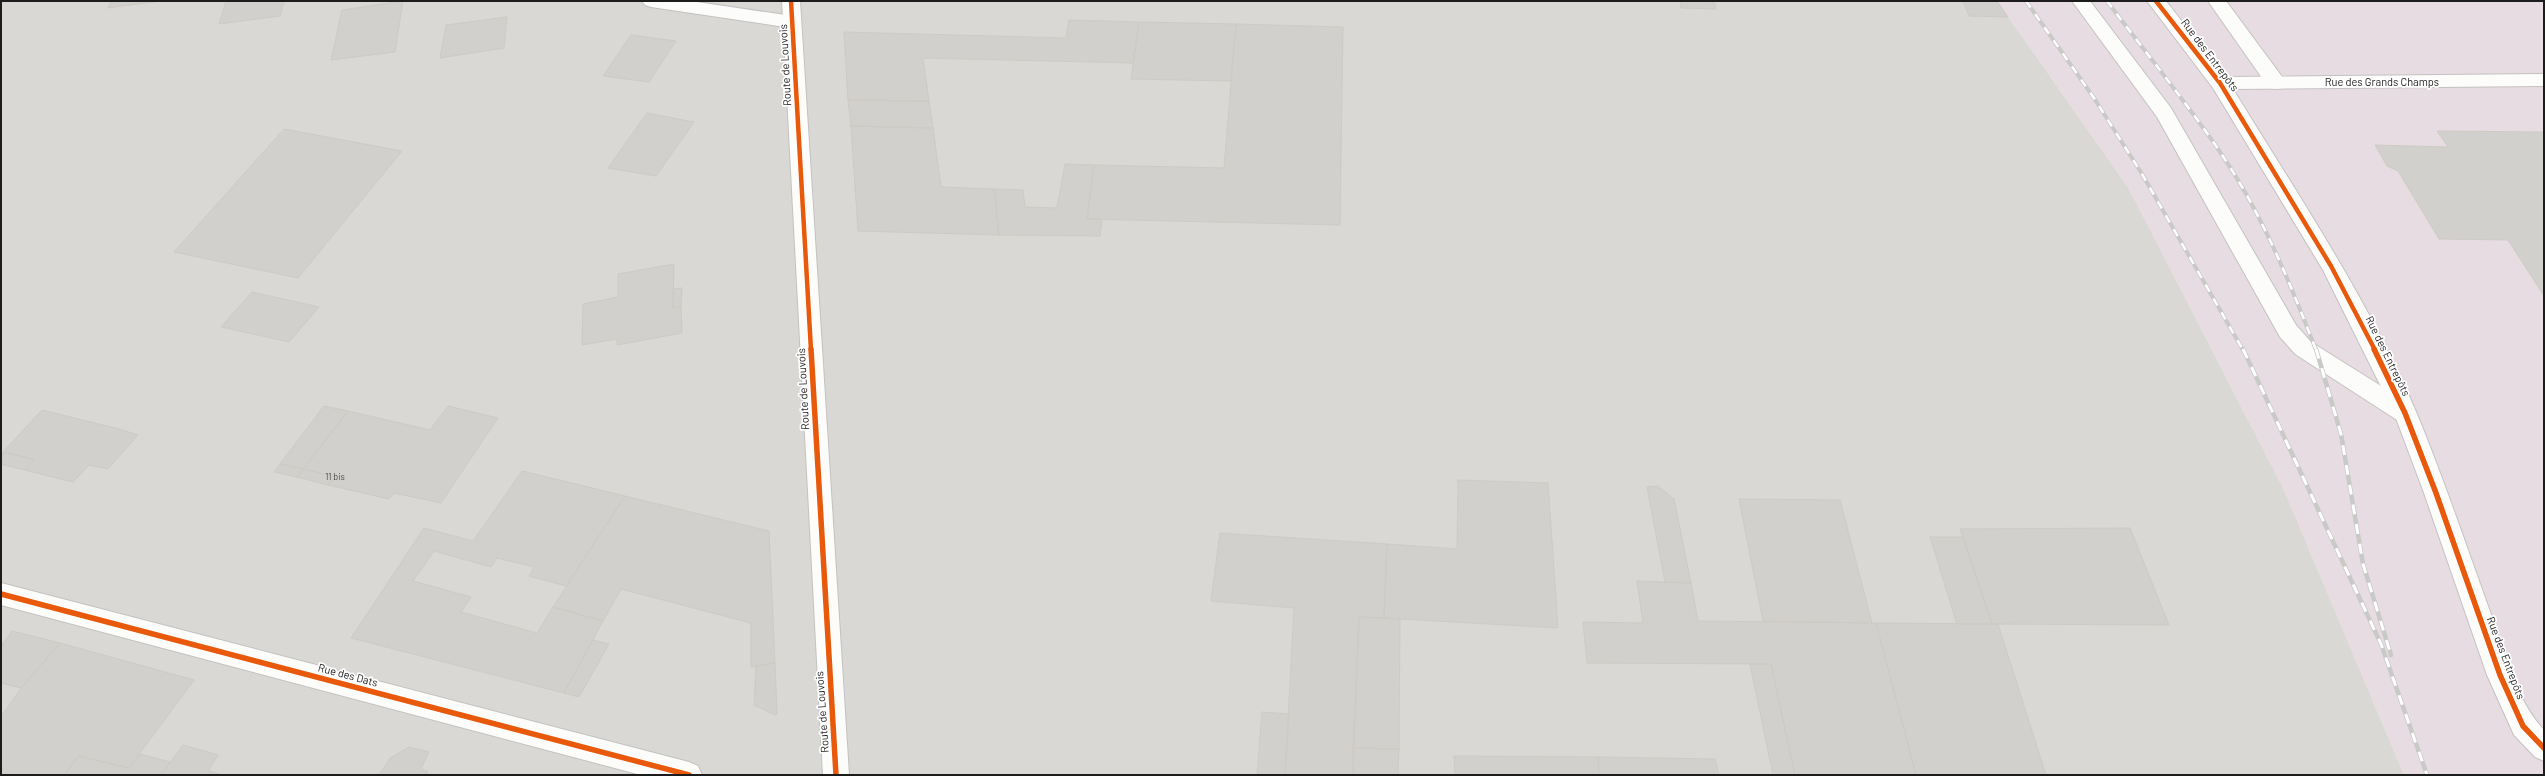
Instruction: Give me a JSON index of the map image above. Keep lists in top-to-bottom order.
{
  "streets": {
    "street": [
      "Rue des Entrepôts",
      "Route de Louvois",
      "Rue des Grands Champs",
      "Rue des Dats"
    ]
  },
  "crossings": [
    ["Rue des Entrepôts", "Rue des Grands Champs"]
  ],
  "house_numbers": ["11 bis"]
}
